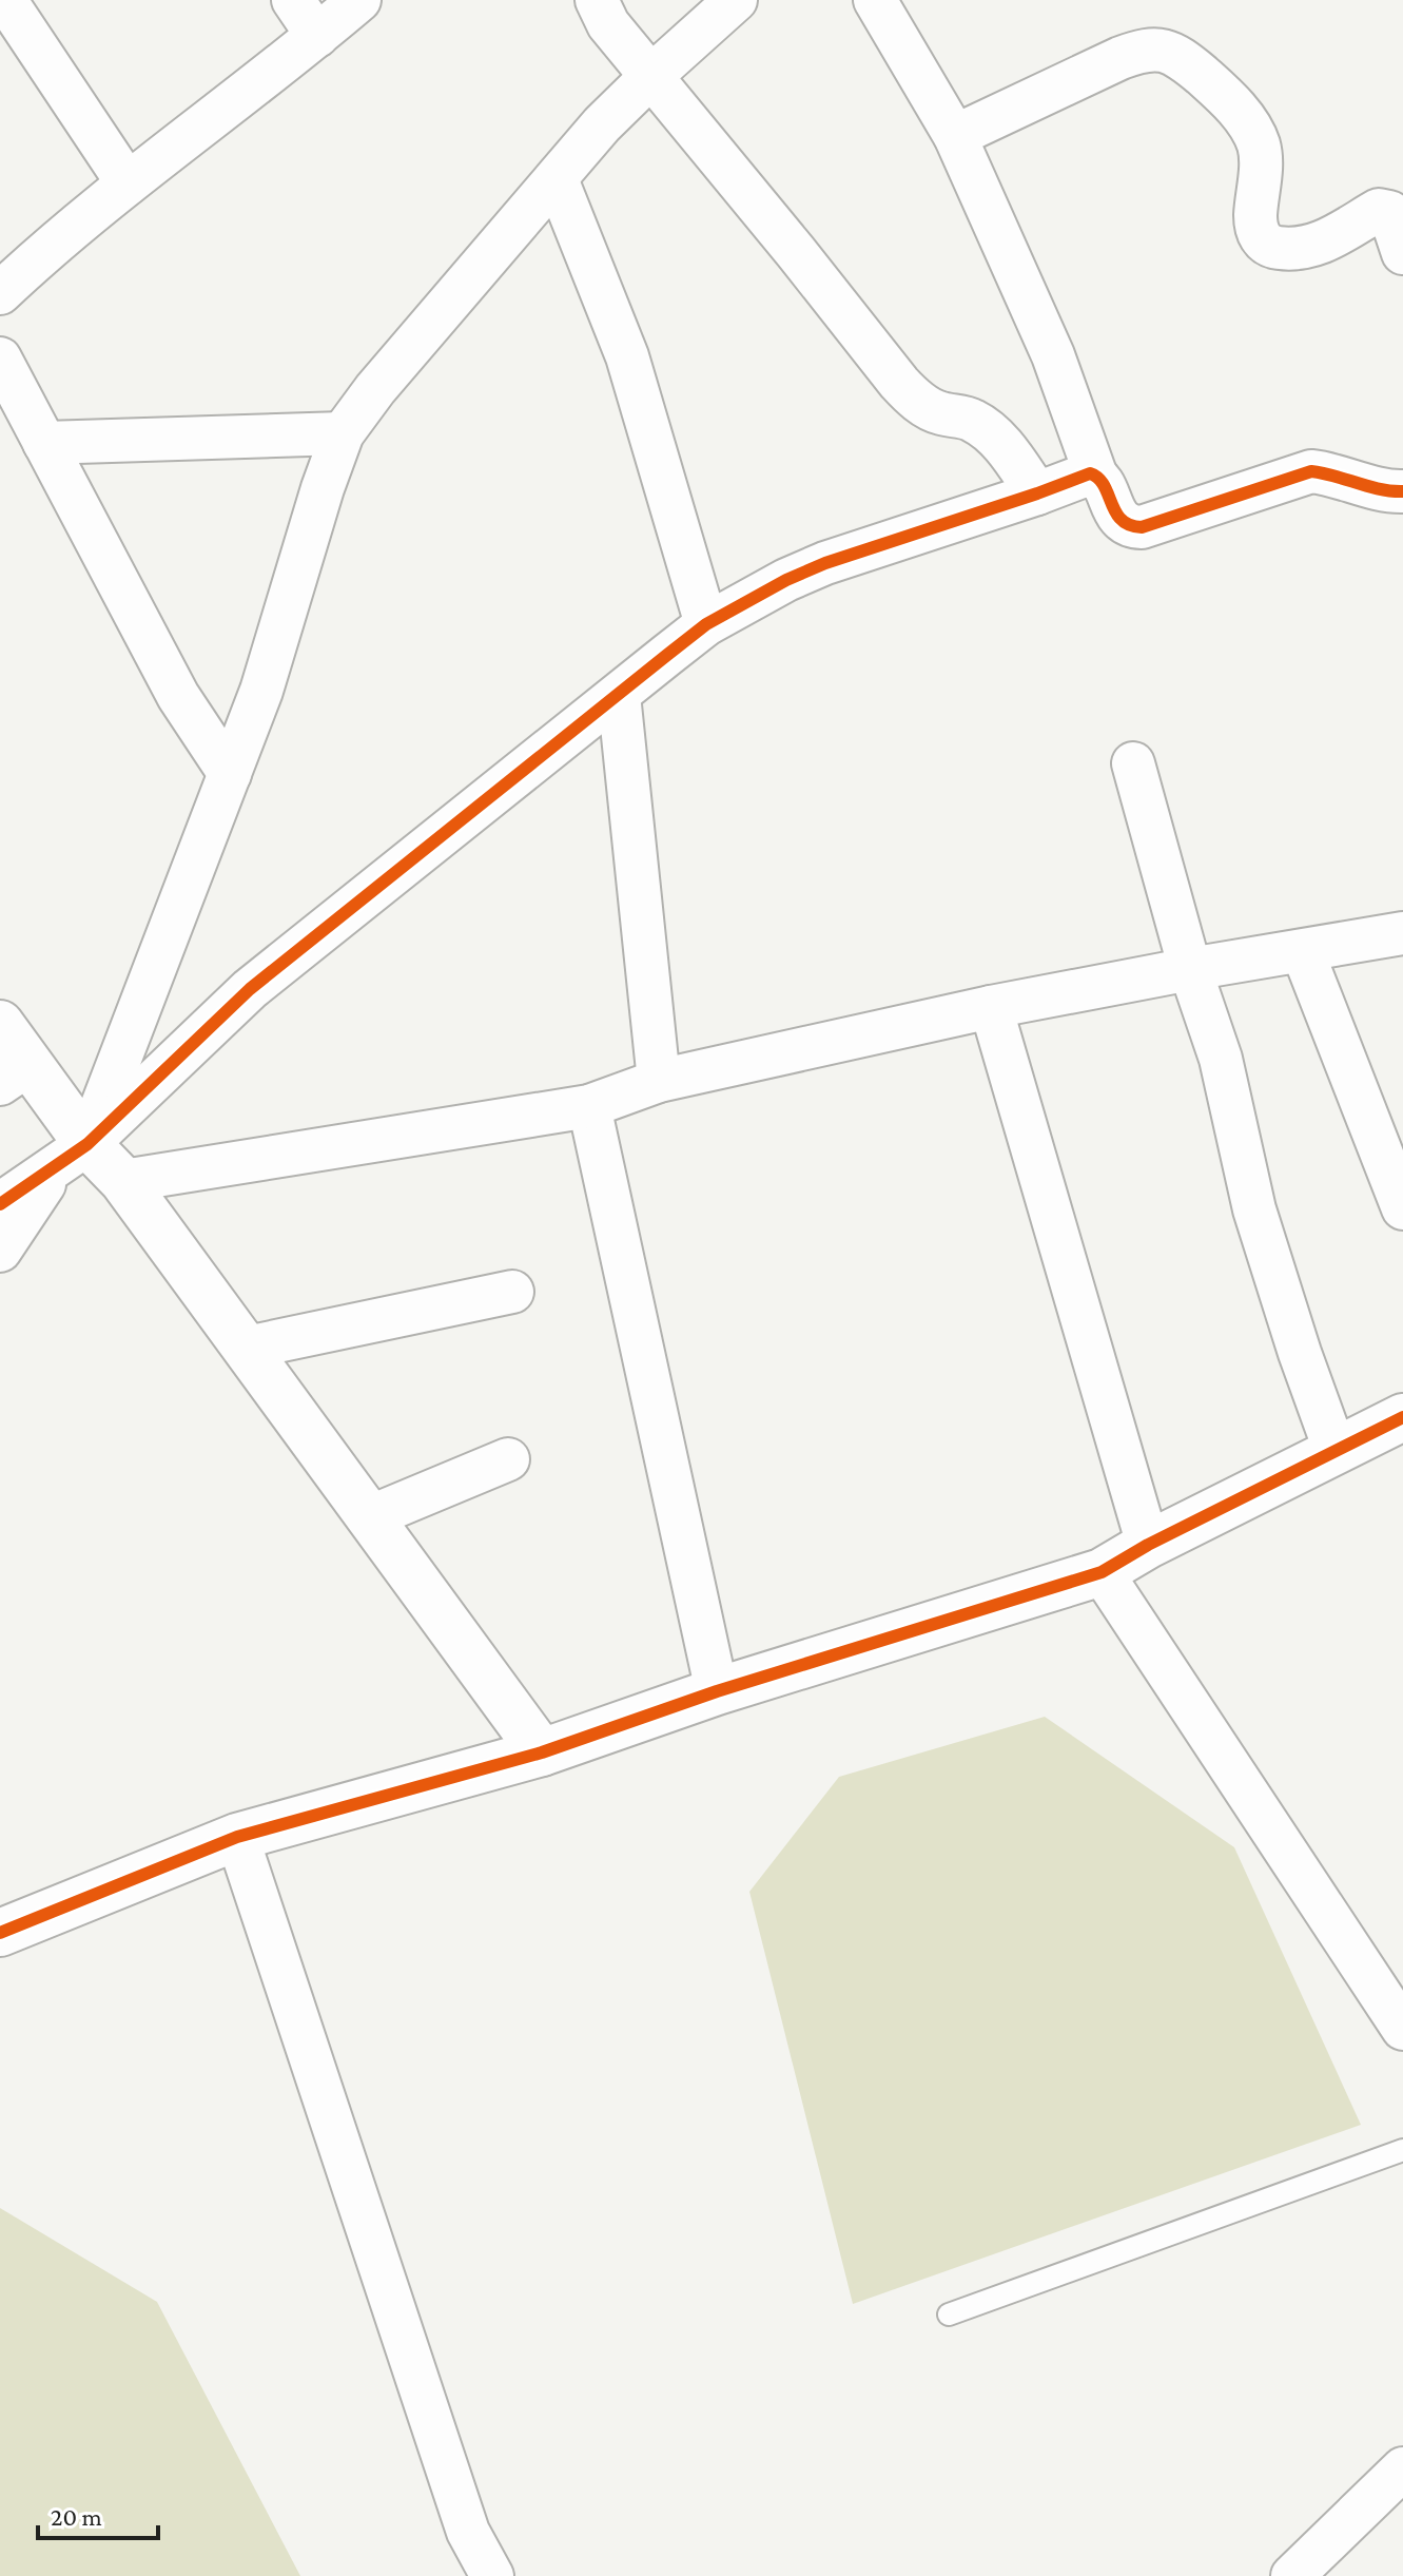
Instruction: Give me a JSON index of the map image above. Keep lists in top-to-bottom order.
{
  "scale_bar": "20 m"
}
